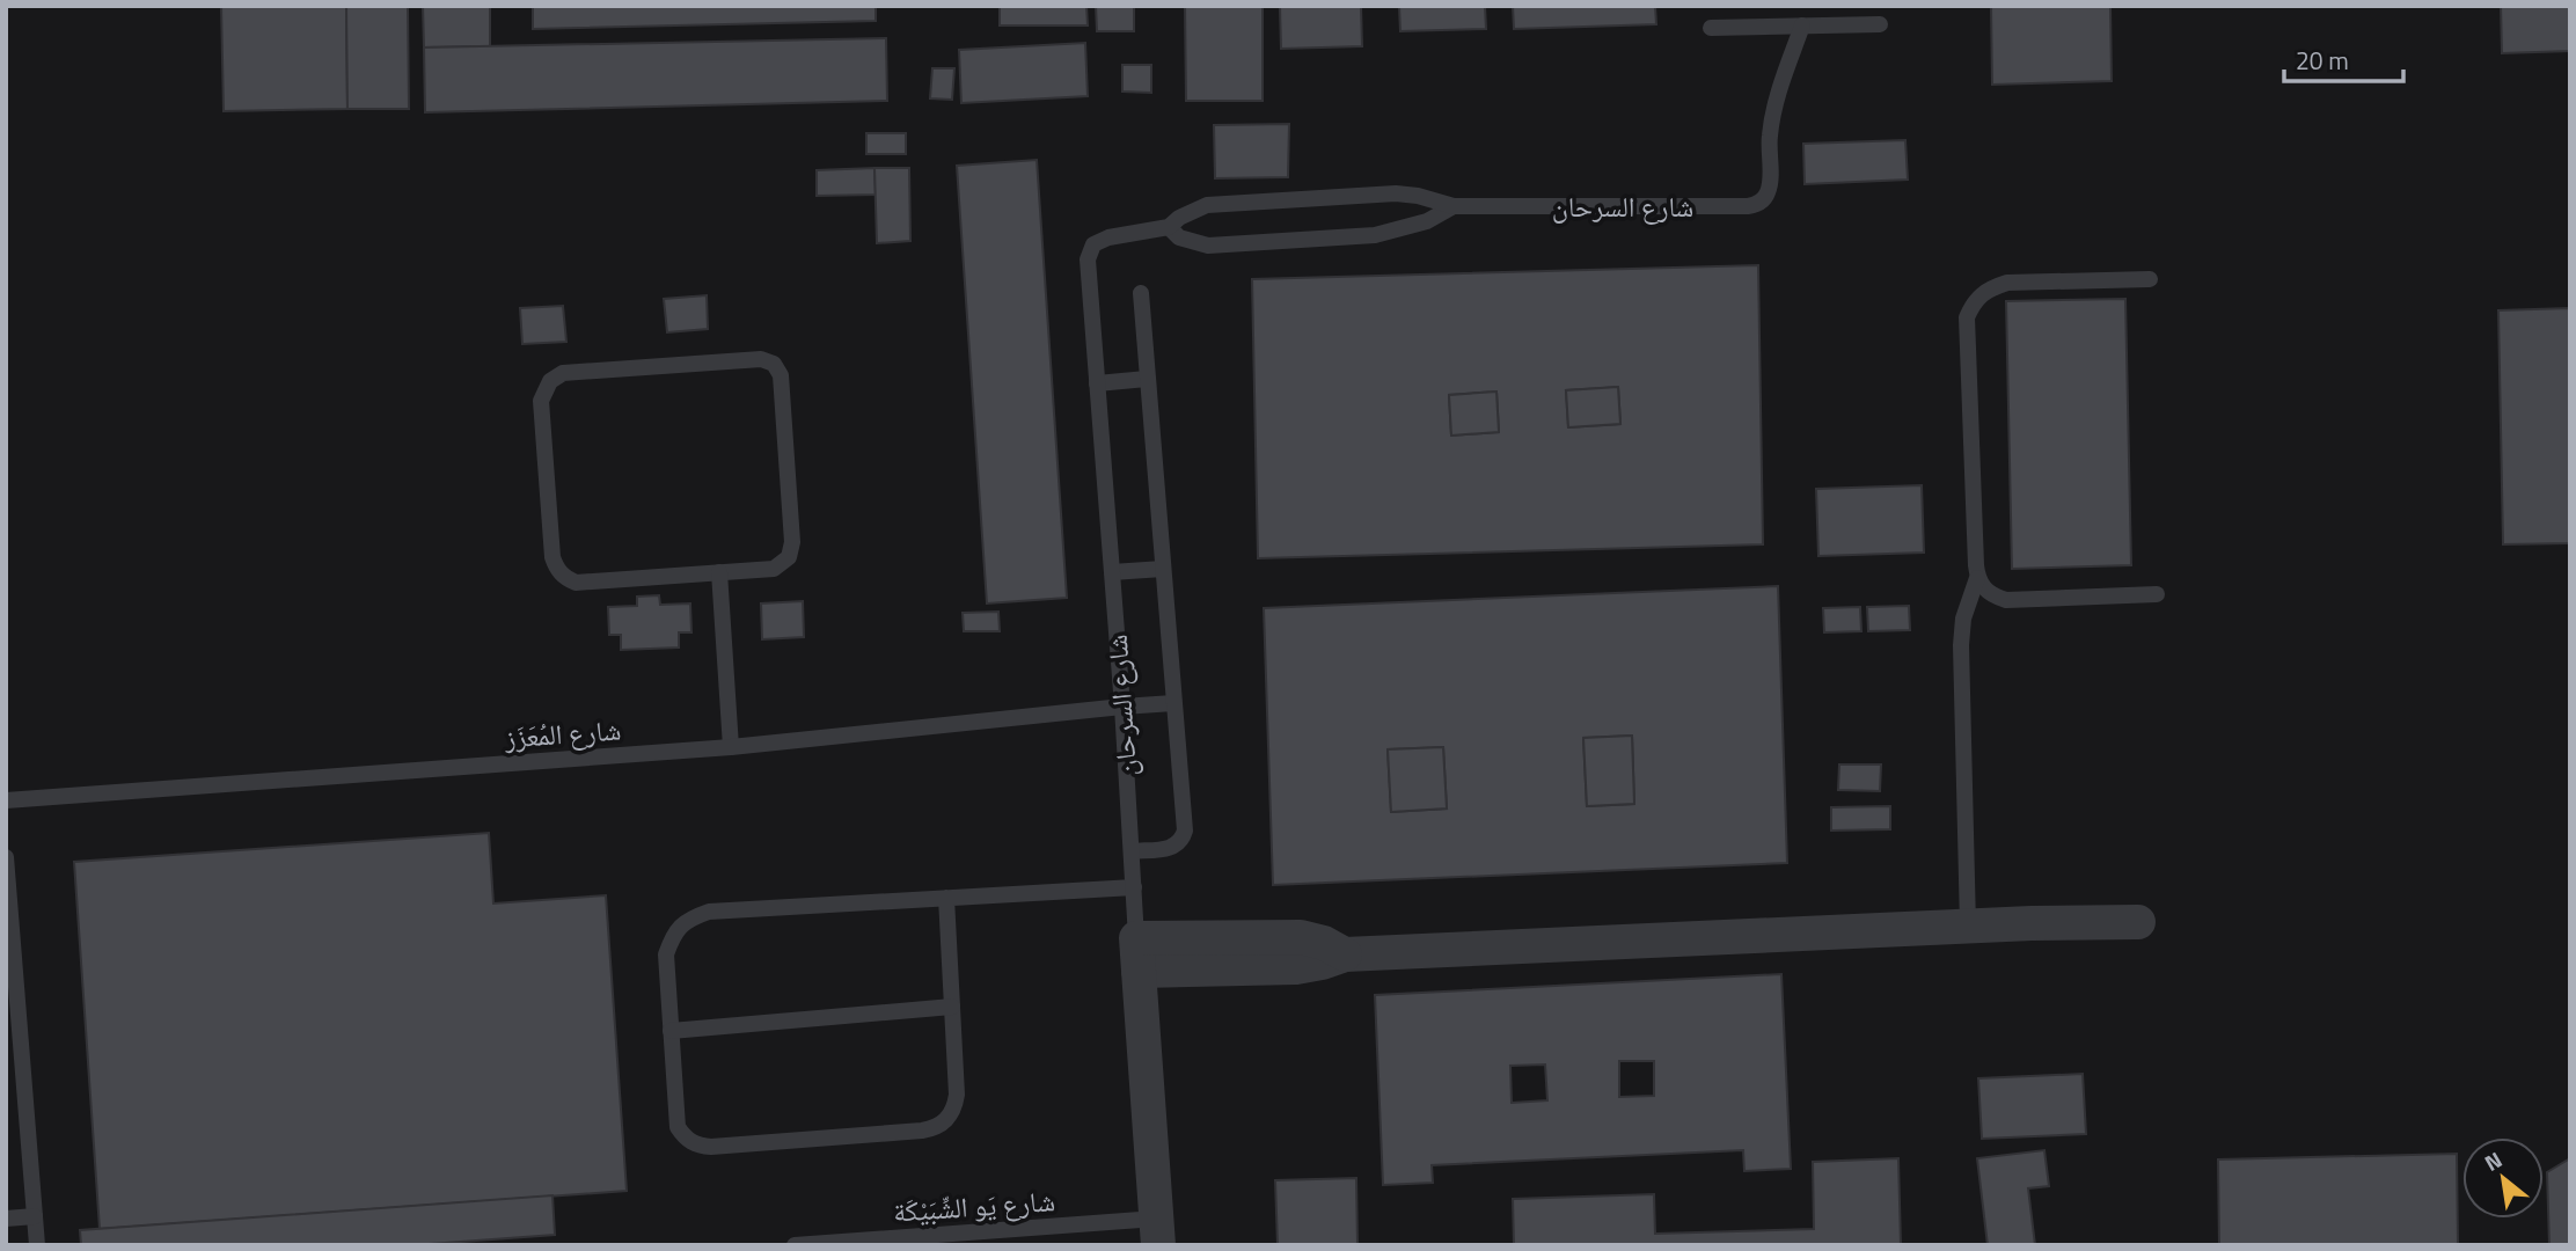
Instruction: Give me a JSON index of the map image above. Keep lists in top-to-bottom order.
{
  "streets": {
    "street": ["شارع السرحان"],
    "lane": ["شارع المُعَزَز", "شارع يَو الشِّبَيْكَة"]
  },
  "crossings": [
    ["شارع السرحان", "شارع المُعَزَز"],
    ["شارع السرحان", "شارع يَو الشِّبَيْكَة"]
  ],
  "scale_bar": "20 m",
  "north": "top left"
}
